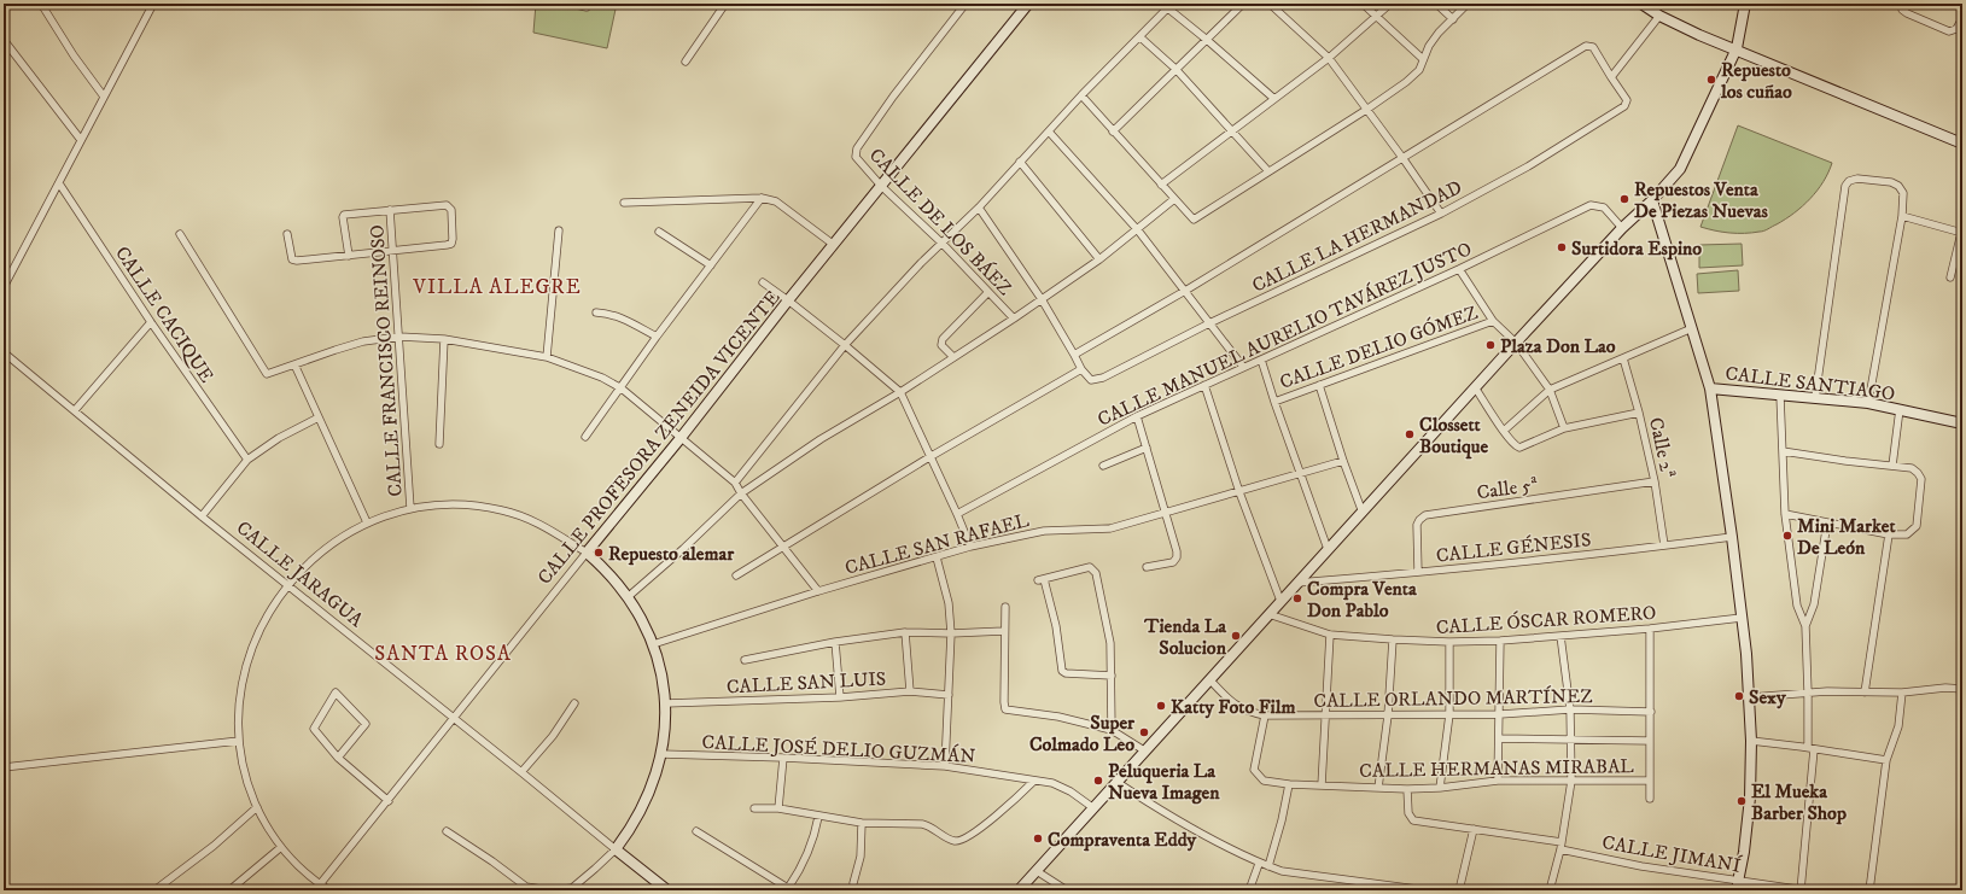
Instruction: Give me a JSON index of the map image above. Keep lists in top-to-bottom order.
{
  "streets": {
    "street": [
      "CALLE DE LOS BÁEZ",
      "CALLE LA HERMANDAD",
      "CALLE CACIQUE",
      "CALLE MANUEL AURELIO TAVÁREZ JUSTO",
      "CALLE DELIO GÓMEZ",
      "CALLE FRANCISCO REINOSO",
      "CALLE SANTIAGO",
      "CALLE PROFESORA ZENEIDA VICENTE",
      "Calle 2ª",
      "Calle 5ª",
      "CALLE SAN RAFAEL",
      "CALLE GÉNESIS",
      "CALLE JARAGUA",
      "CALLE ÓSCAR ROMERO",
      "CALLE SAN LUIS",
      "CALLE ORLANDO MARTÍNEZ",
      "CALLE JOSÉ DELIO GUZMÁN",
      "CALLE HERMANAS MIRABAL",
      "CALLE JIMANÍ"
    ]
  },
  "crossings": [
    ["CALLE DE LOS BÁEZ", "CALLE PROFESORA ZENEIDA VICENTE"],
    ["CALLE PROFESORA ZENEIDA VICENTE", "CALLE JARAGUA"],
    ["Calle 2ª", "Calle 5ª"],
    ["Calle 2ª", "CALLE GÉNESIS"],
    ["Calle 5ª", "CALLE GÉNESIS"],
    ["CALLE ORLANDO MARTÍNEZ", "CALLE HERMANAS MIRABAL"],
    ["CALLE HERMANAS MIRABAL", "CALLE JIMANÍ"]
  ],
  "districts": ["VILLA ALEGRE", "SANTA ROSA"],
  "places": [
    "Repuesto los cuñao",
    "Repuestos Venta De Piezas Nuevas",
    "Surtidora Espino",
    "Plaza Don Lao",
    "Clossett Boutique",
    "Mini Market De León",
    "Repuesto alemar",
    "Compra Venta Don Pablo",
    "Tienda La Solucion",
    "Sexy",
    "Katty Foto Film",
    "Super Colmado Leo",
    "Peluqueria La Nueva Imagen",
    "El Mueka Barber Shop",
    "Compraventa Eddy"
  ]
}
